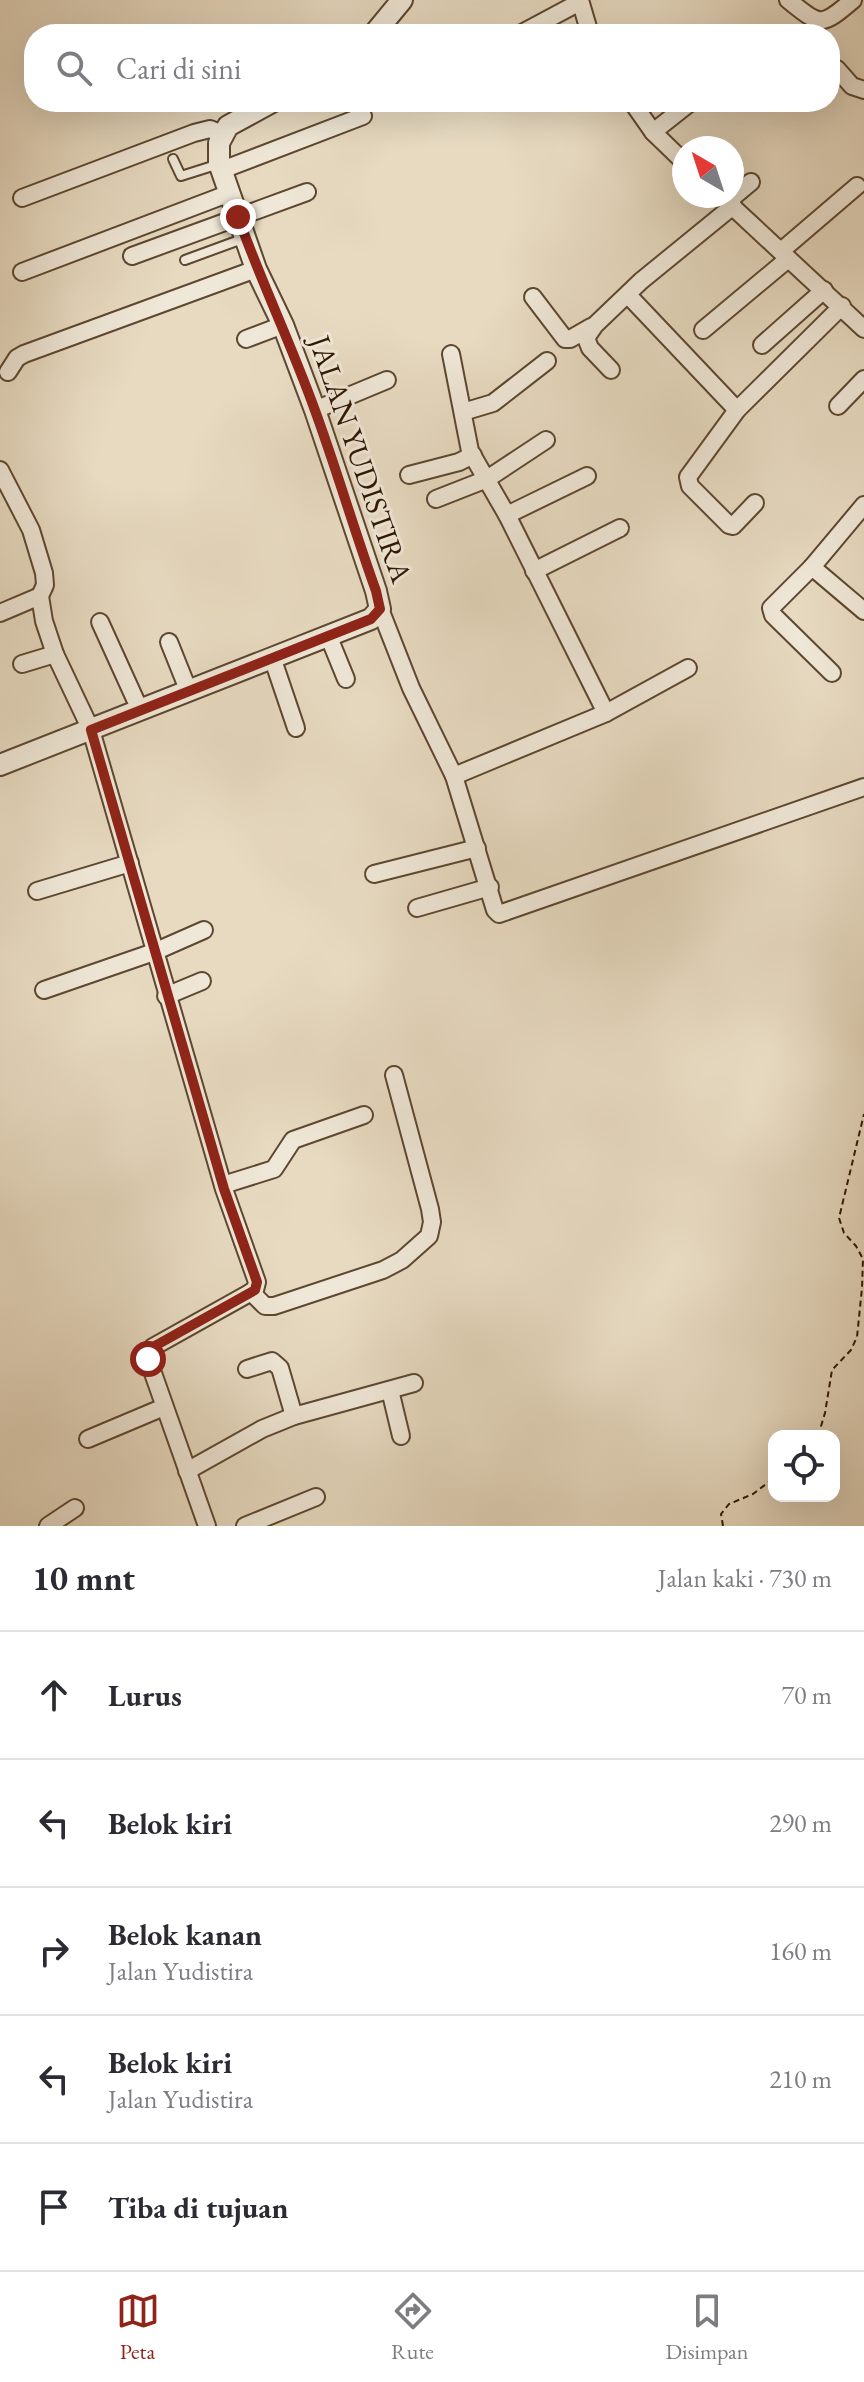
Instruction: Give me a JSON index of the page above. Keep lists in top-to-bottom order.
{
  "streets": {
    "street": ["JALAN YUDISTIRA"]
  },
  "north": "top left",
  "page": {
    "search": "Cari di sini",
    "heading": ["10 mnt", "Jalan kaki · 730 m"],
    "list": [
      ["Lurus", "70 m"],
      ["Belok kiri", "290 m"],
      ["Belok kanan", "Jalan Yudistira", "160 m"],
      ["Belok kiri", "Jalan Yudistira", "210 m"],
      "Tiba di tujuan"
    ],
    "nav": ["Peta", "Rute", "Disimpan"]
  }
}
